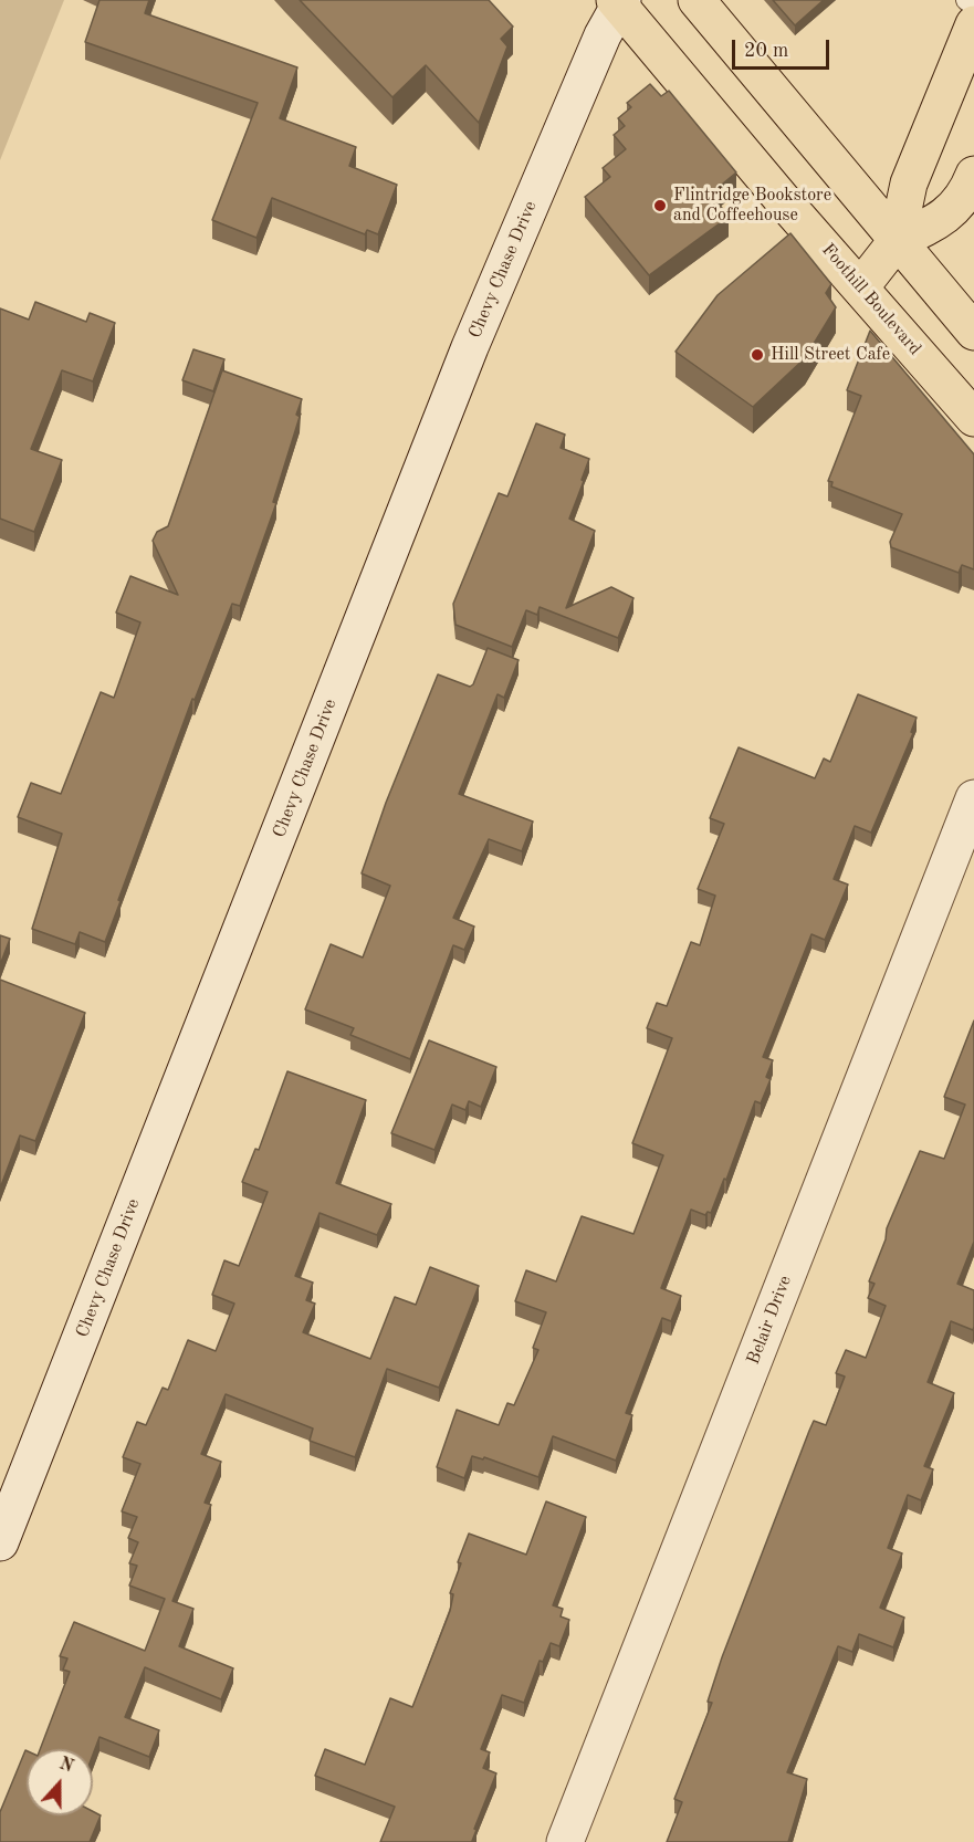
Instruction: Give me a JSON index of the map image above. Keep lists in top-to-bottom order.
{
  "streets": {
    "main road": ["Chevy Chase Drive", "Foothill Boulevard", "Belair Drive"]
  },
  "crossings": [
    ["Chevy Chase Drive", "Foothill Boulevard"]
  ],
  "places": ["Flintridge Bookstore and Coffeehouse", "Hill Street Cafe"],
  "scale_bar": "20 m",
  "north": "top"
}
